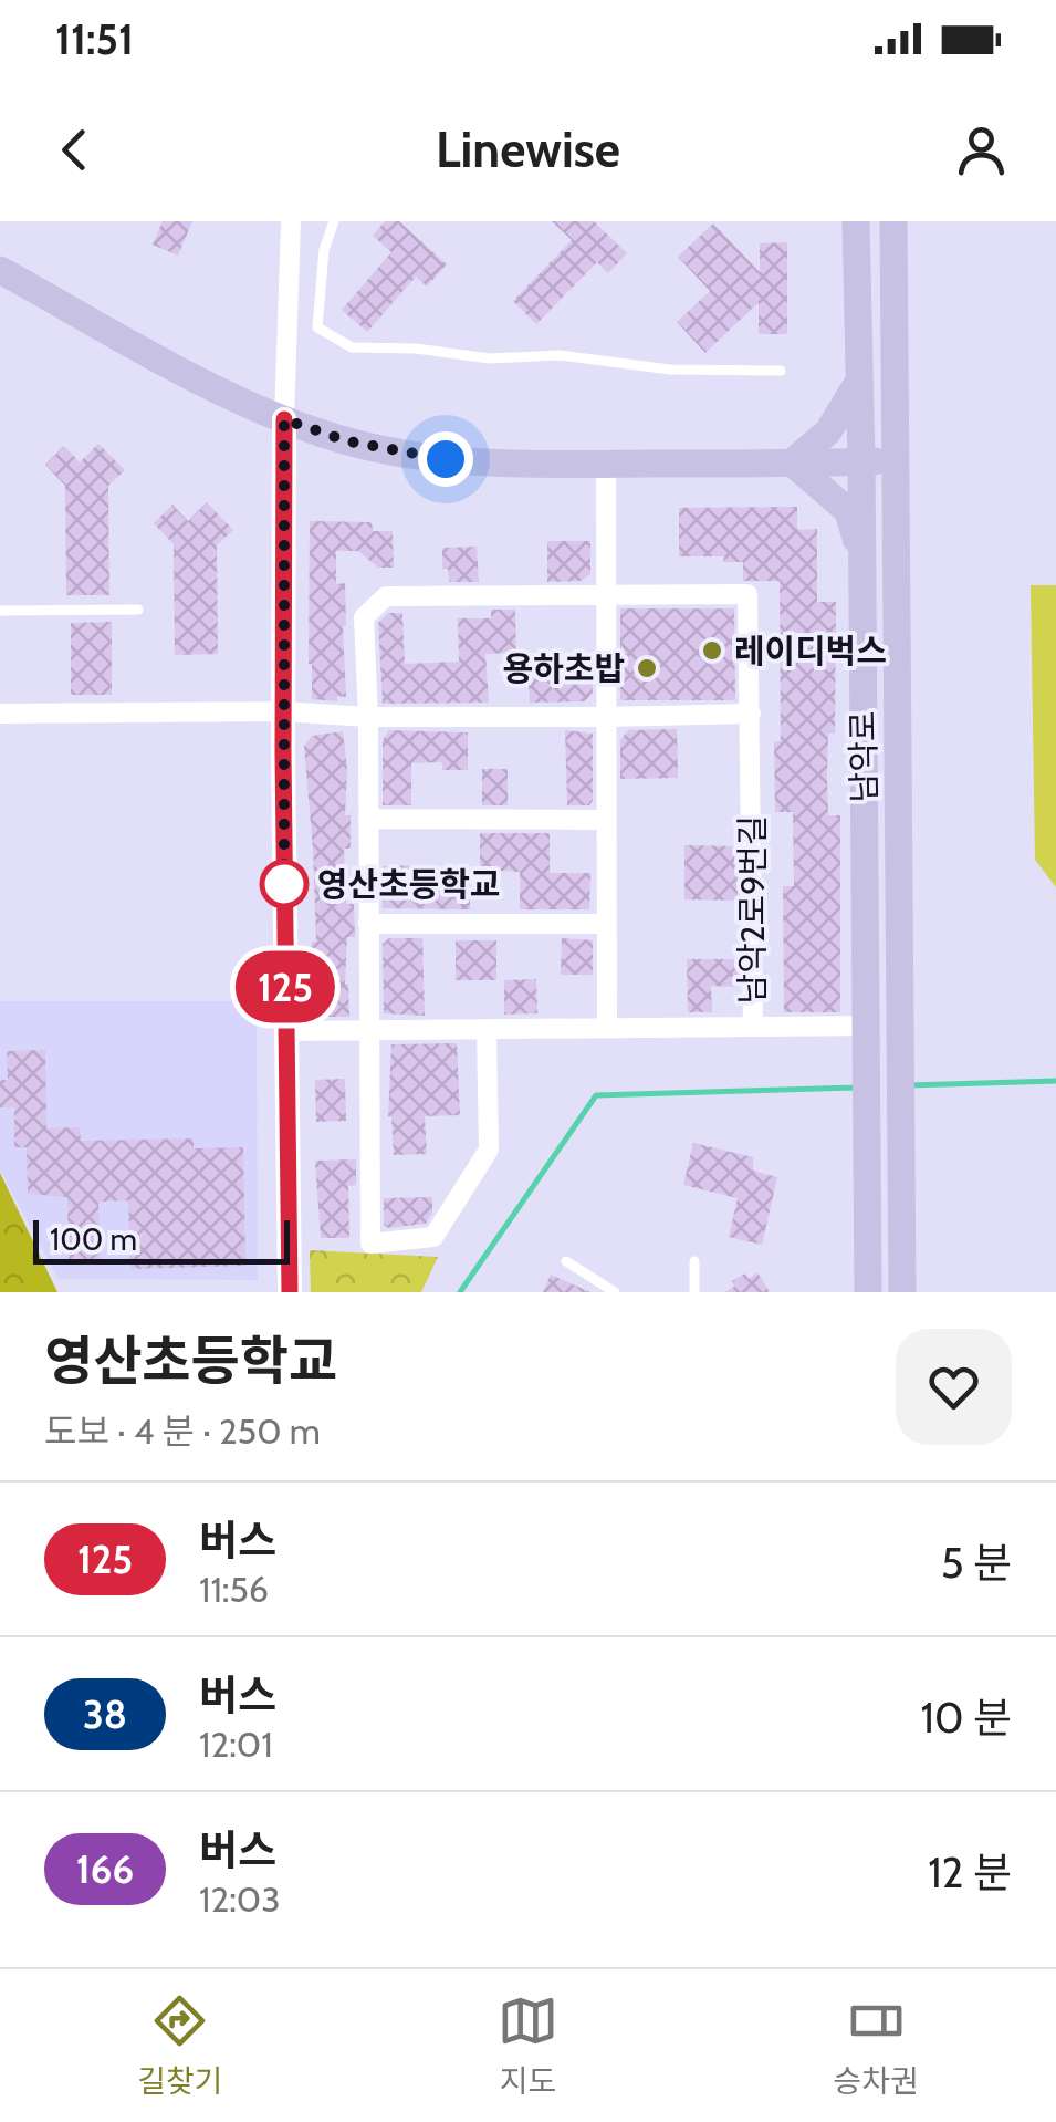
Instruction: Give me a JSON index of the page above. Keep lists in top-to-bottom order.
{
  "streets": {
    "street": ["남악로", "남악2로9번길"]
  },
  "places": ["레이디벅스", "용하초밥", "영산초등학교"],
  "lines": ["bus line 125"],
  "scale_bar": "100 m",
  "page": {
    "status": "11:51",
    "header": "Linewise",
    "on_map": "125",
    "scale": "100 m",
    "heading": ["영산초등학교", "도보 · 4 분 · 250 m"],
    "list": [
      {
        "mark": "125",
        "name": "버스",
        "note": "11:56",
        "value": "5 분"
      },
      {
        "mark": "38",
        "name": "버스",
        "note": "12:01",
        "value": "10 분"
      },
      {
        "mark": "166",
        "name": "버스",
        "note": "12:03",
        "value": "12 분"
      }
    ],
    "tabs": ["길찾기", "지도", "승차권"]
  }
}
